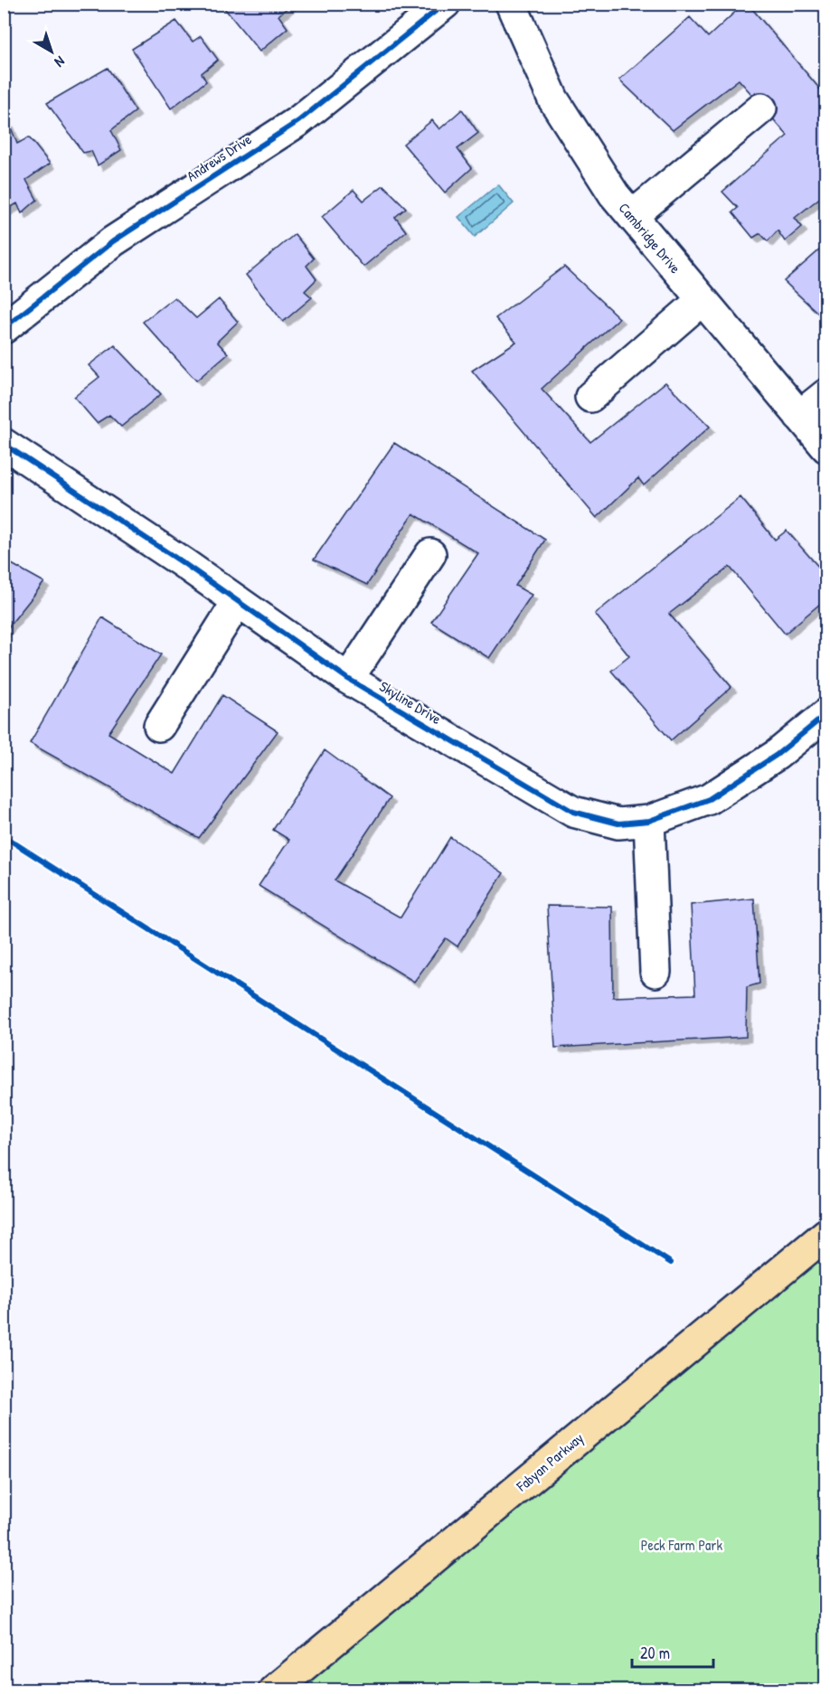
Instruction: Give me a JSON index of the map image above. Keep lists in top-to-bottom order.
{
  "streets": {
    "main road": ["Fabyan Parkway"],
    "street": ["Andrews Drive", "Cambridge Drive", "Skyline Drive"]
  },
  "parks": ["Peck Farm Park"],
  "scale_bar": "20 m",
  "north": "bottom right"
}
